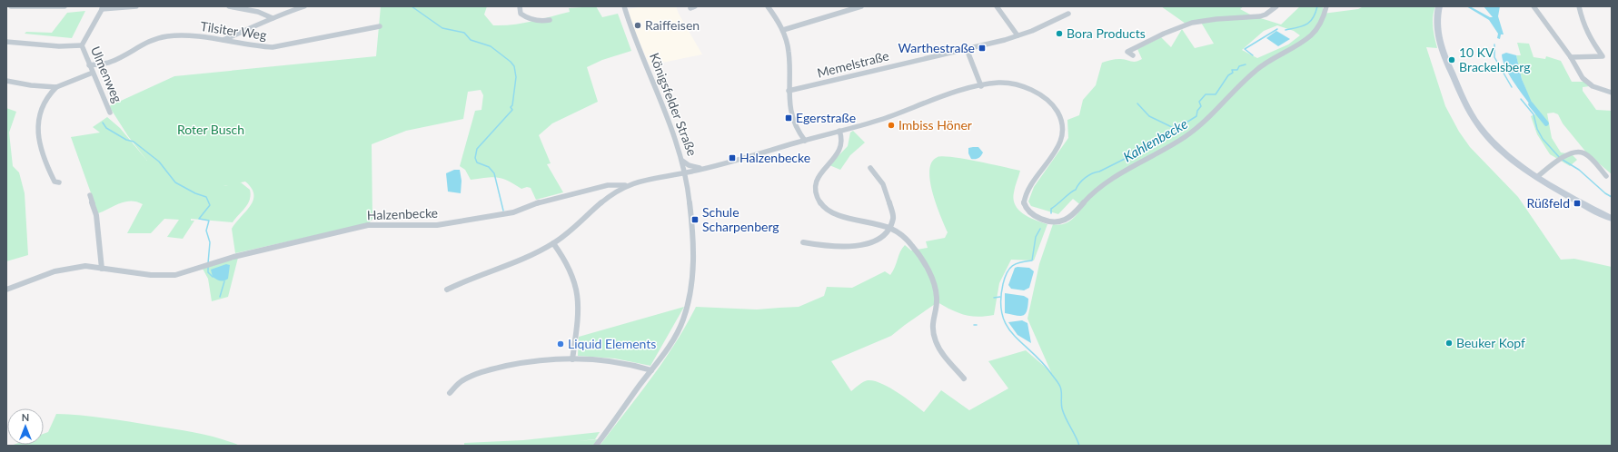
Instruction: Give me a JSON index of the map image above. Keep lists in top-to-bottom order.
{
  "streets": {
    "street": [
      "Tilsiter Weg",
      "Memelstraße",
      "Ulmenweg",
      "Königsfelder Straße",
      "Halzenbecke"
    ]
  },
  "crossings": [
    ["Tilsiter Weg", "Ulmenweg"]
  ],
  "water": ["Kahlenbecke"],
  "parks": ["Roter Busch"],
  "places": {
    "other": [
      "Raiffeisen",
      "Bora Products",
      "10 KV Brackelsberg",
      "Imbiss Höner",
      "Beuker Kopf",
      "Liquid Elements"
    ],
    "transit": [
      "Warthestraße",
      "Egerstraße",
      "Halzenbecke",
      "Rüßfeld",
      "Schule Scharpenberg"
    ]
  },
  "north": "top"
}
